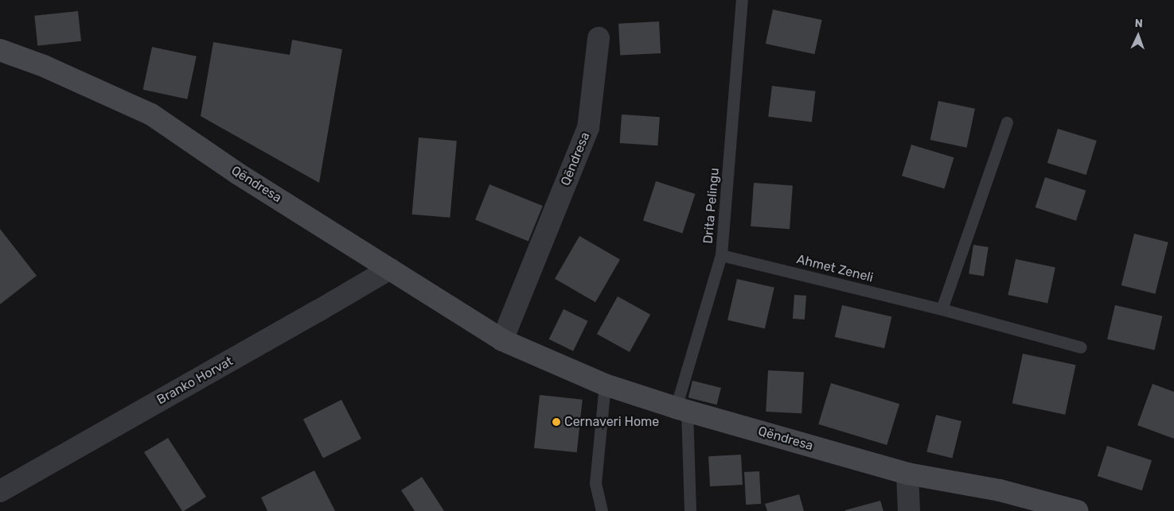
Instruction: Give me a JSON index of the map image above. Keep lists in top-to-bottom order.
{
  "streets": {
    "street": ["Qëndresa", "Branko Horvat"],
    "lane": ["Drita Pelingu", "Ahmet Zeneli"]
  },
  "crossings": [
    ["Qëndresa", "Drita Pelingu"],
    ["Qëndresa", "Branko Horvat"],
    ["Drita Pelingu", "Ahmet Zeneli"]
  ],
  "places": ["Cernaveri Home"],
  "north": "top"
}
